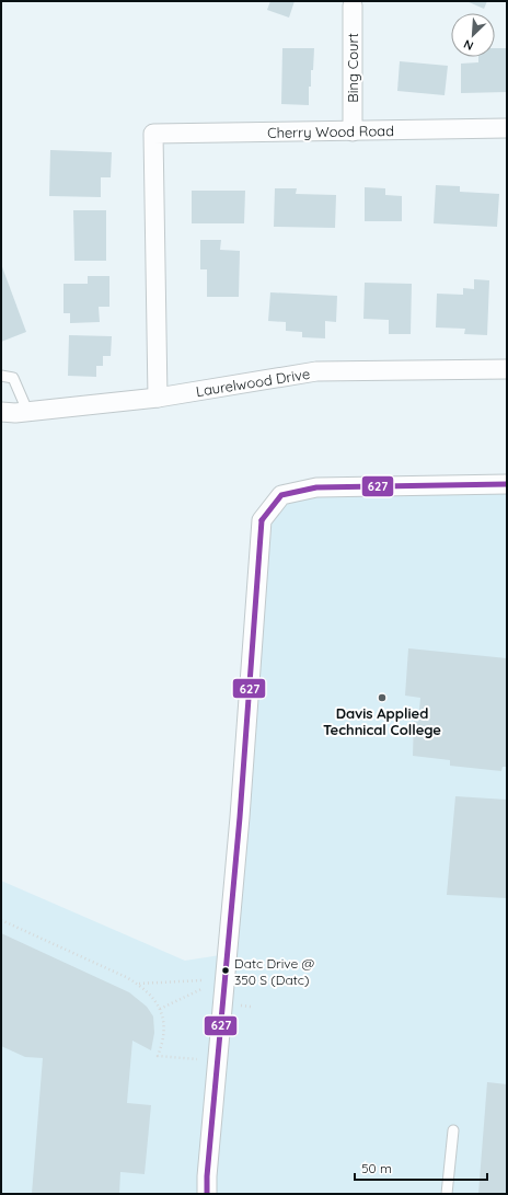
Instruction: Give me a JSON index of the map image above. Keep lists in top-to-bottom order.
{
  "streets": {
    "street": ["Bing Court", "Cherry Wood Road", "Laurelwood Drive"]
  },
  "crossings": [
    ["Bing Court", "Cherry Wood Road"],
    ["Cherry Wood Road", "Laurelwood Drive"]
  ],
  "places": ["Davis Applied Technical College", "Datc Drive @ 350 S (Datc)"],
  "lines": ["transit line 627"],
  "scale_bar": "50 m",
  "north": "bottom left"
}
